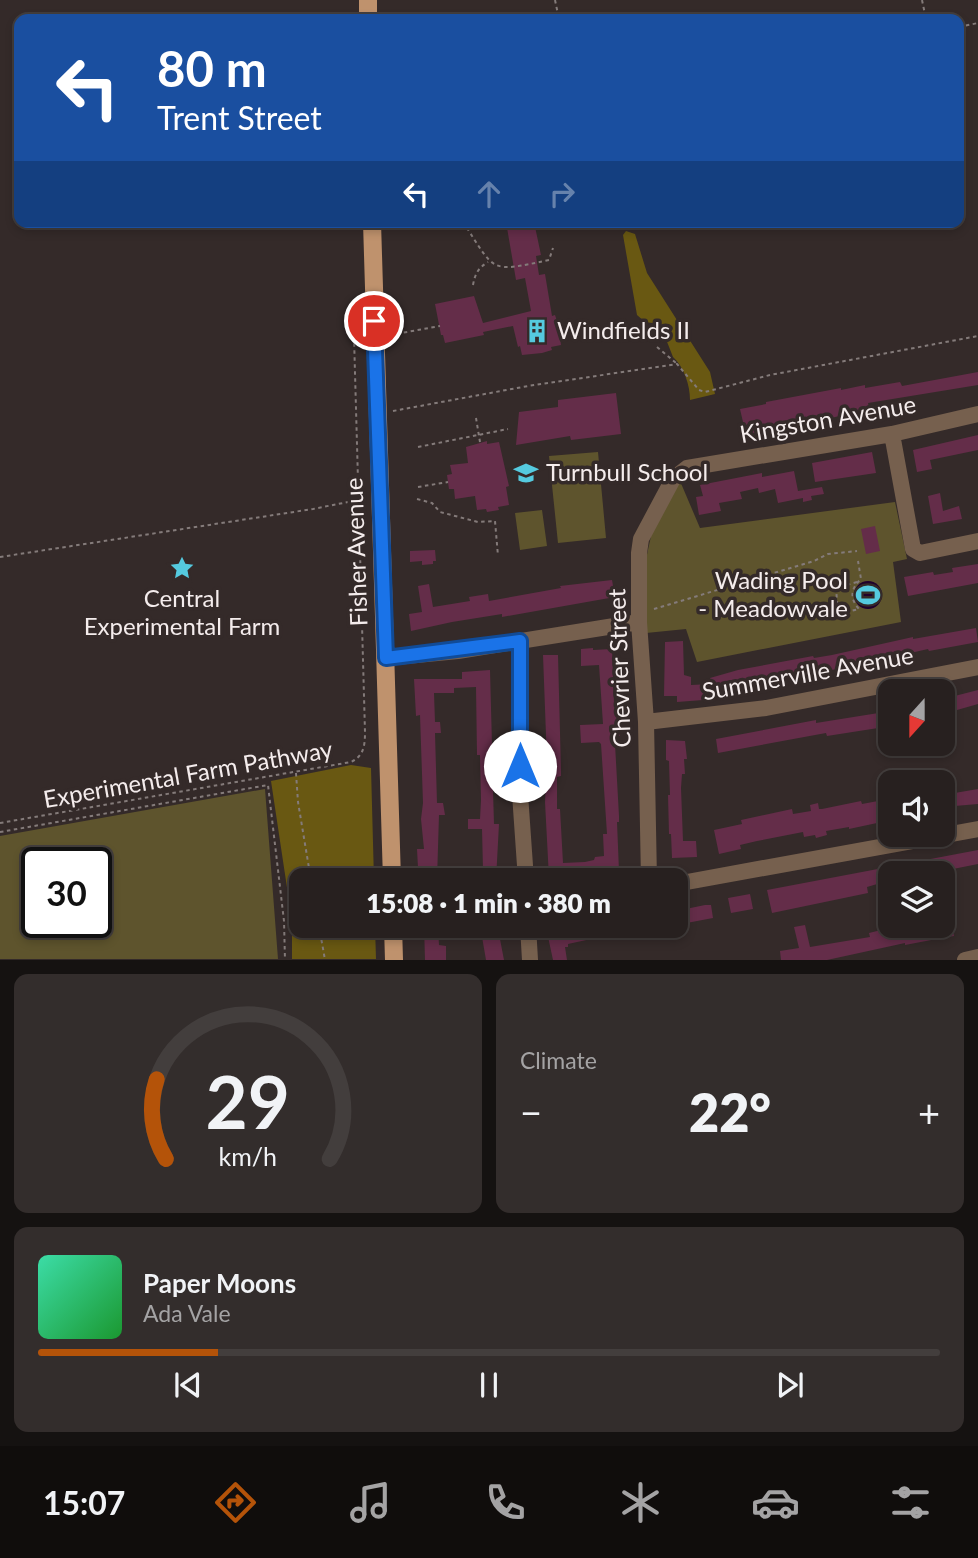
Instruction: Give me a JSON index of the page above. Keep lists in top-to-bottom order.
{
  "streets": {
    "main road": ["Fisher Avenue"],
    "street": ["Kingston Avenue", "Chevrier Street", "Summerville Avenue"],
    "path": ["Experimental Farm Pathway"]
  },
  "crossings": [
    ["Kingston Avenue", "Chevrier Street"],
    ["Chevrier Street", "Summerville Avenue"]
  ],
  "places": {
    "building": ["Windfields II"],
    "school or university": ["Turnbull School"],
    "place": ["Central Experimental Farm"],
    "sports": ["Wading Pool - Meadowvale"]
  },
  "north": "bottom",
  "page": {
    "turn": ["80 m", "Trent Street"],
    "limit": "30",
    "trip": "15:08 · 1 min · 380 m",
    "tile": "Climate",
    "heat": ["−", "22°", "+"],
    "song": ["Paper Moons", "Ada Vale"],
    "tabs": "15:07",
    "gauge": ["29", "km/h"]
  }
}
